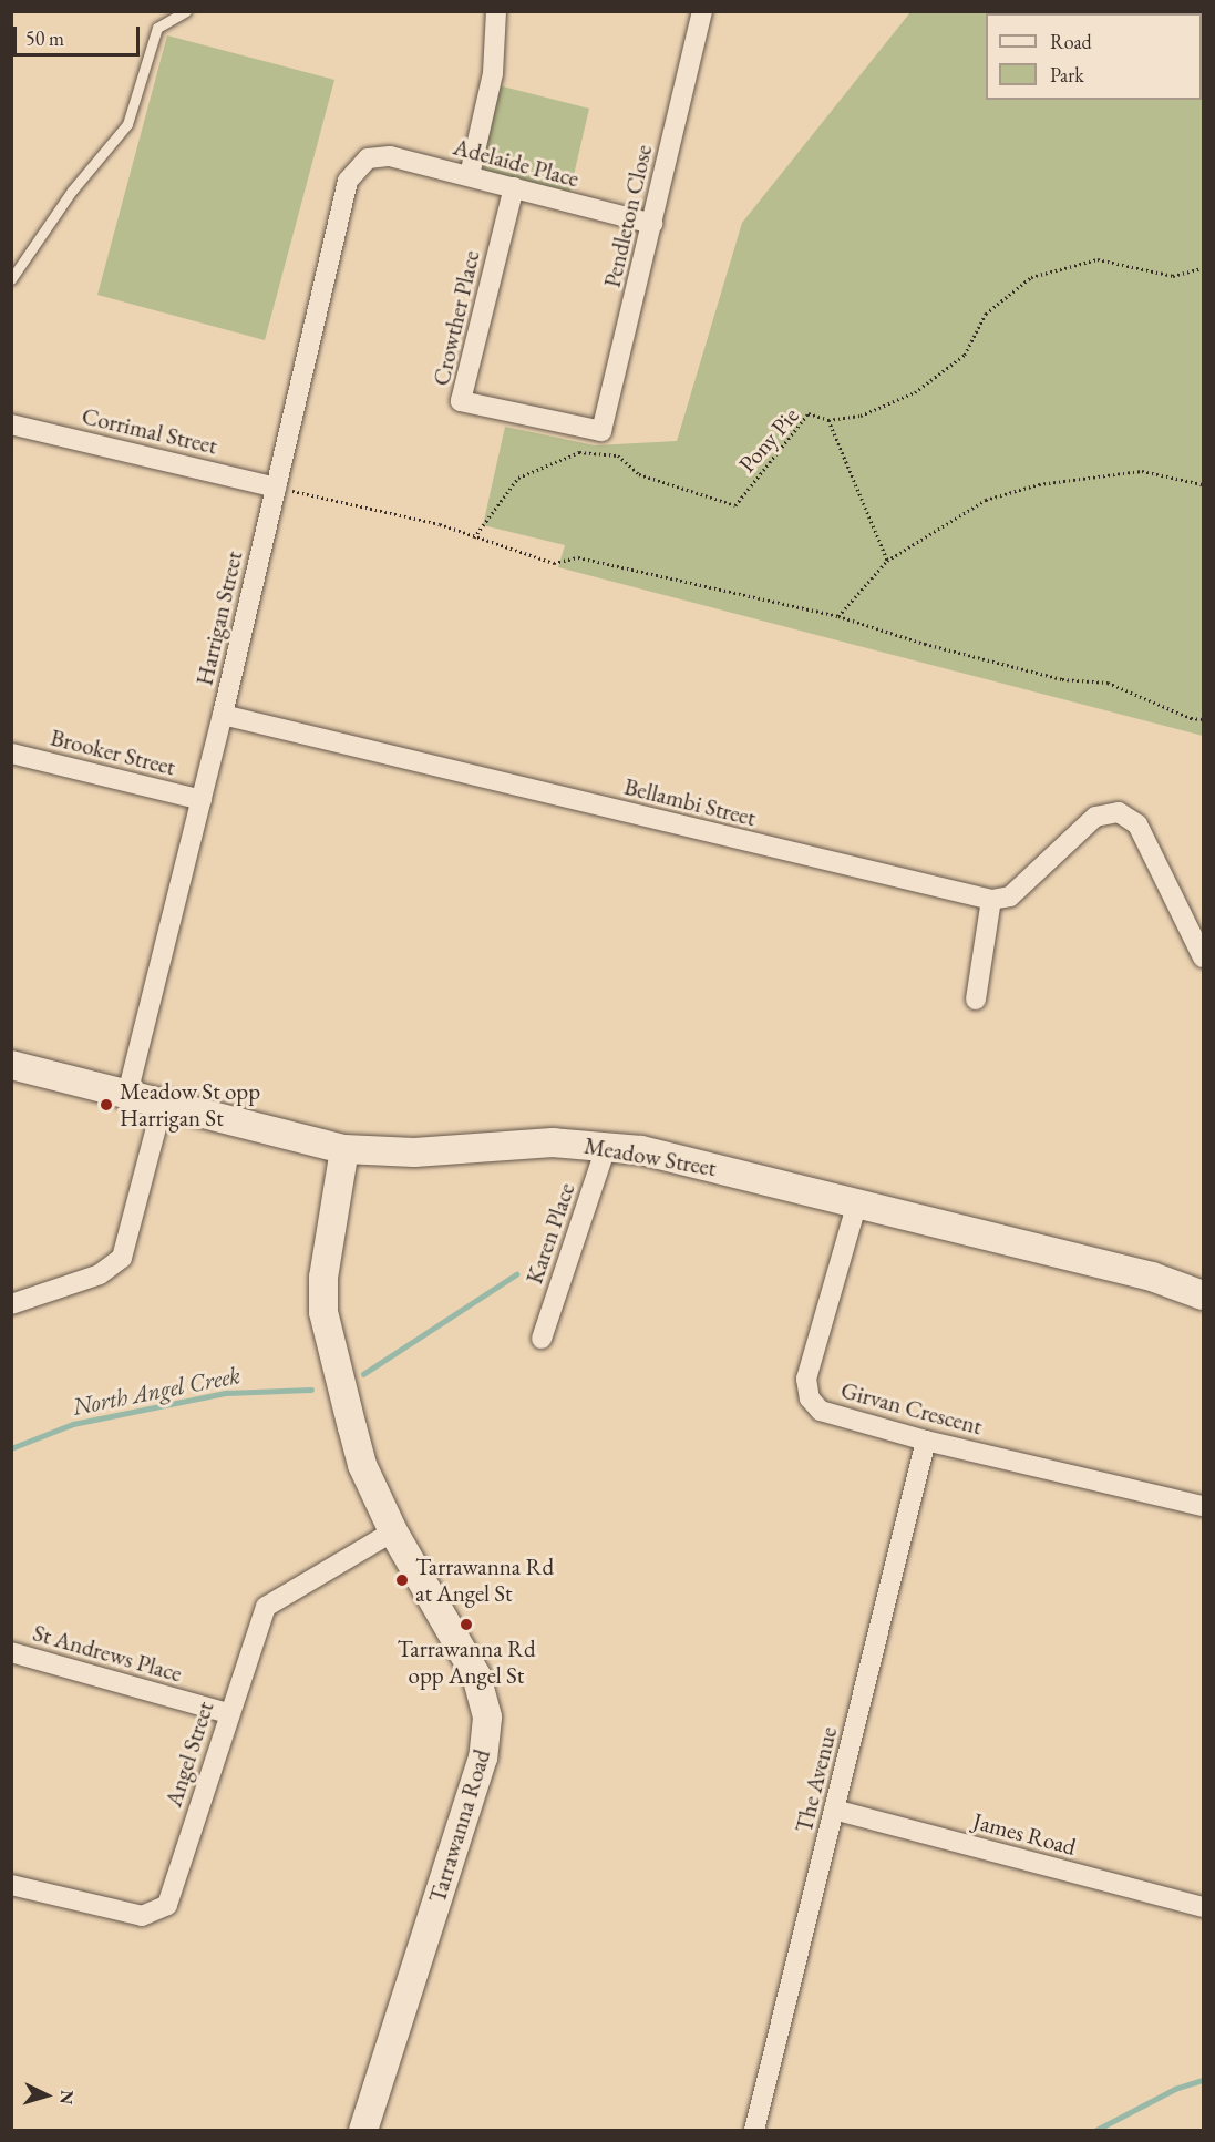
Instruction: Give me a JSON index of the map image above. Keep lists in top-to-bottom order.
{
  "streets": {
    "main road": ["Meadow Street", "Tarrawanna Road"],
    "street": [
      "Adelaide Place",
      "Pendleton Close",
      "Crowther Place",
      "Corrimal Street",
      "Harrigan Street",
      "Brooker Street",
      "Bellambi Street",
      "Karen Place",
      "Girvan Crescent",
      "St Andrews Place",
      "Angel Street",
      "The Avenue",
      "James Road"
    ],
    "path": ["Pony Pie"]
  },
  "crossings": [
    ["Adelaide Place", "Pendleton Close"],
    ["Adelaide Place", "Crowther Place"],
    ["Adelaide Place", "Harrigan Street"],
    ["Pendleton Close", "Crowther Place"],
    ["Corrimal Street", "Harrigan Street"],
    ["Harrigan Street", "Brooker Street"],
    ["Harrigan Street", "Bellambi Street"],
    ["Harrigan Street", "Meadow Street"],
    ["Meadow Street", "Karen Place"],
    ["Meadow Street", "Girvan Crescent"],
    ["Meadow Street", "Tarrawanna Road"],
    ["Girvan Crescent", "The Avenue"],
    ["St Andrews Place", "Angel Street"],
    ["Angel Street", "Tarrawanna Road"],
    ["The Avenue", "James Road"]
  ],
  "water": ["North Angel Creek"],
  "places": ["Meadow St opp Harrigan St", "Tarrawanna Rd at Angel St", "Tarrawanna Rd opp Angel St"],
  "legend": ["Road", "Park"],
  "scale_bar": "50 m",
  "north": "right"
}
